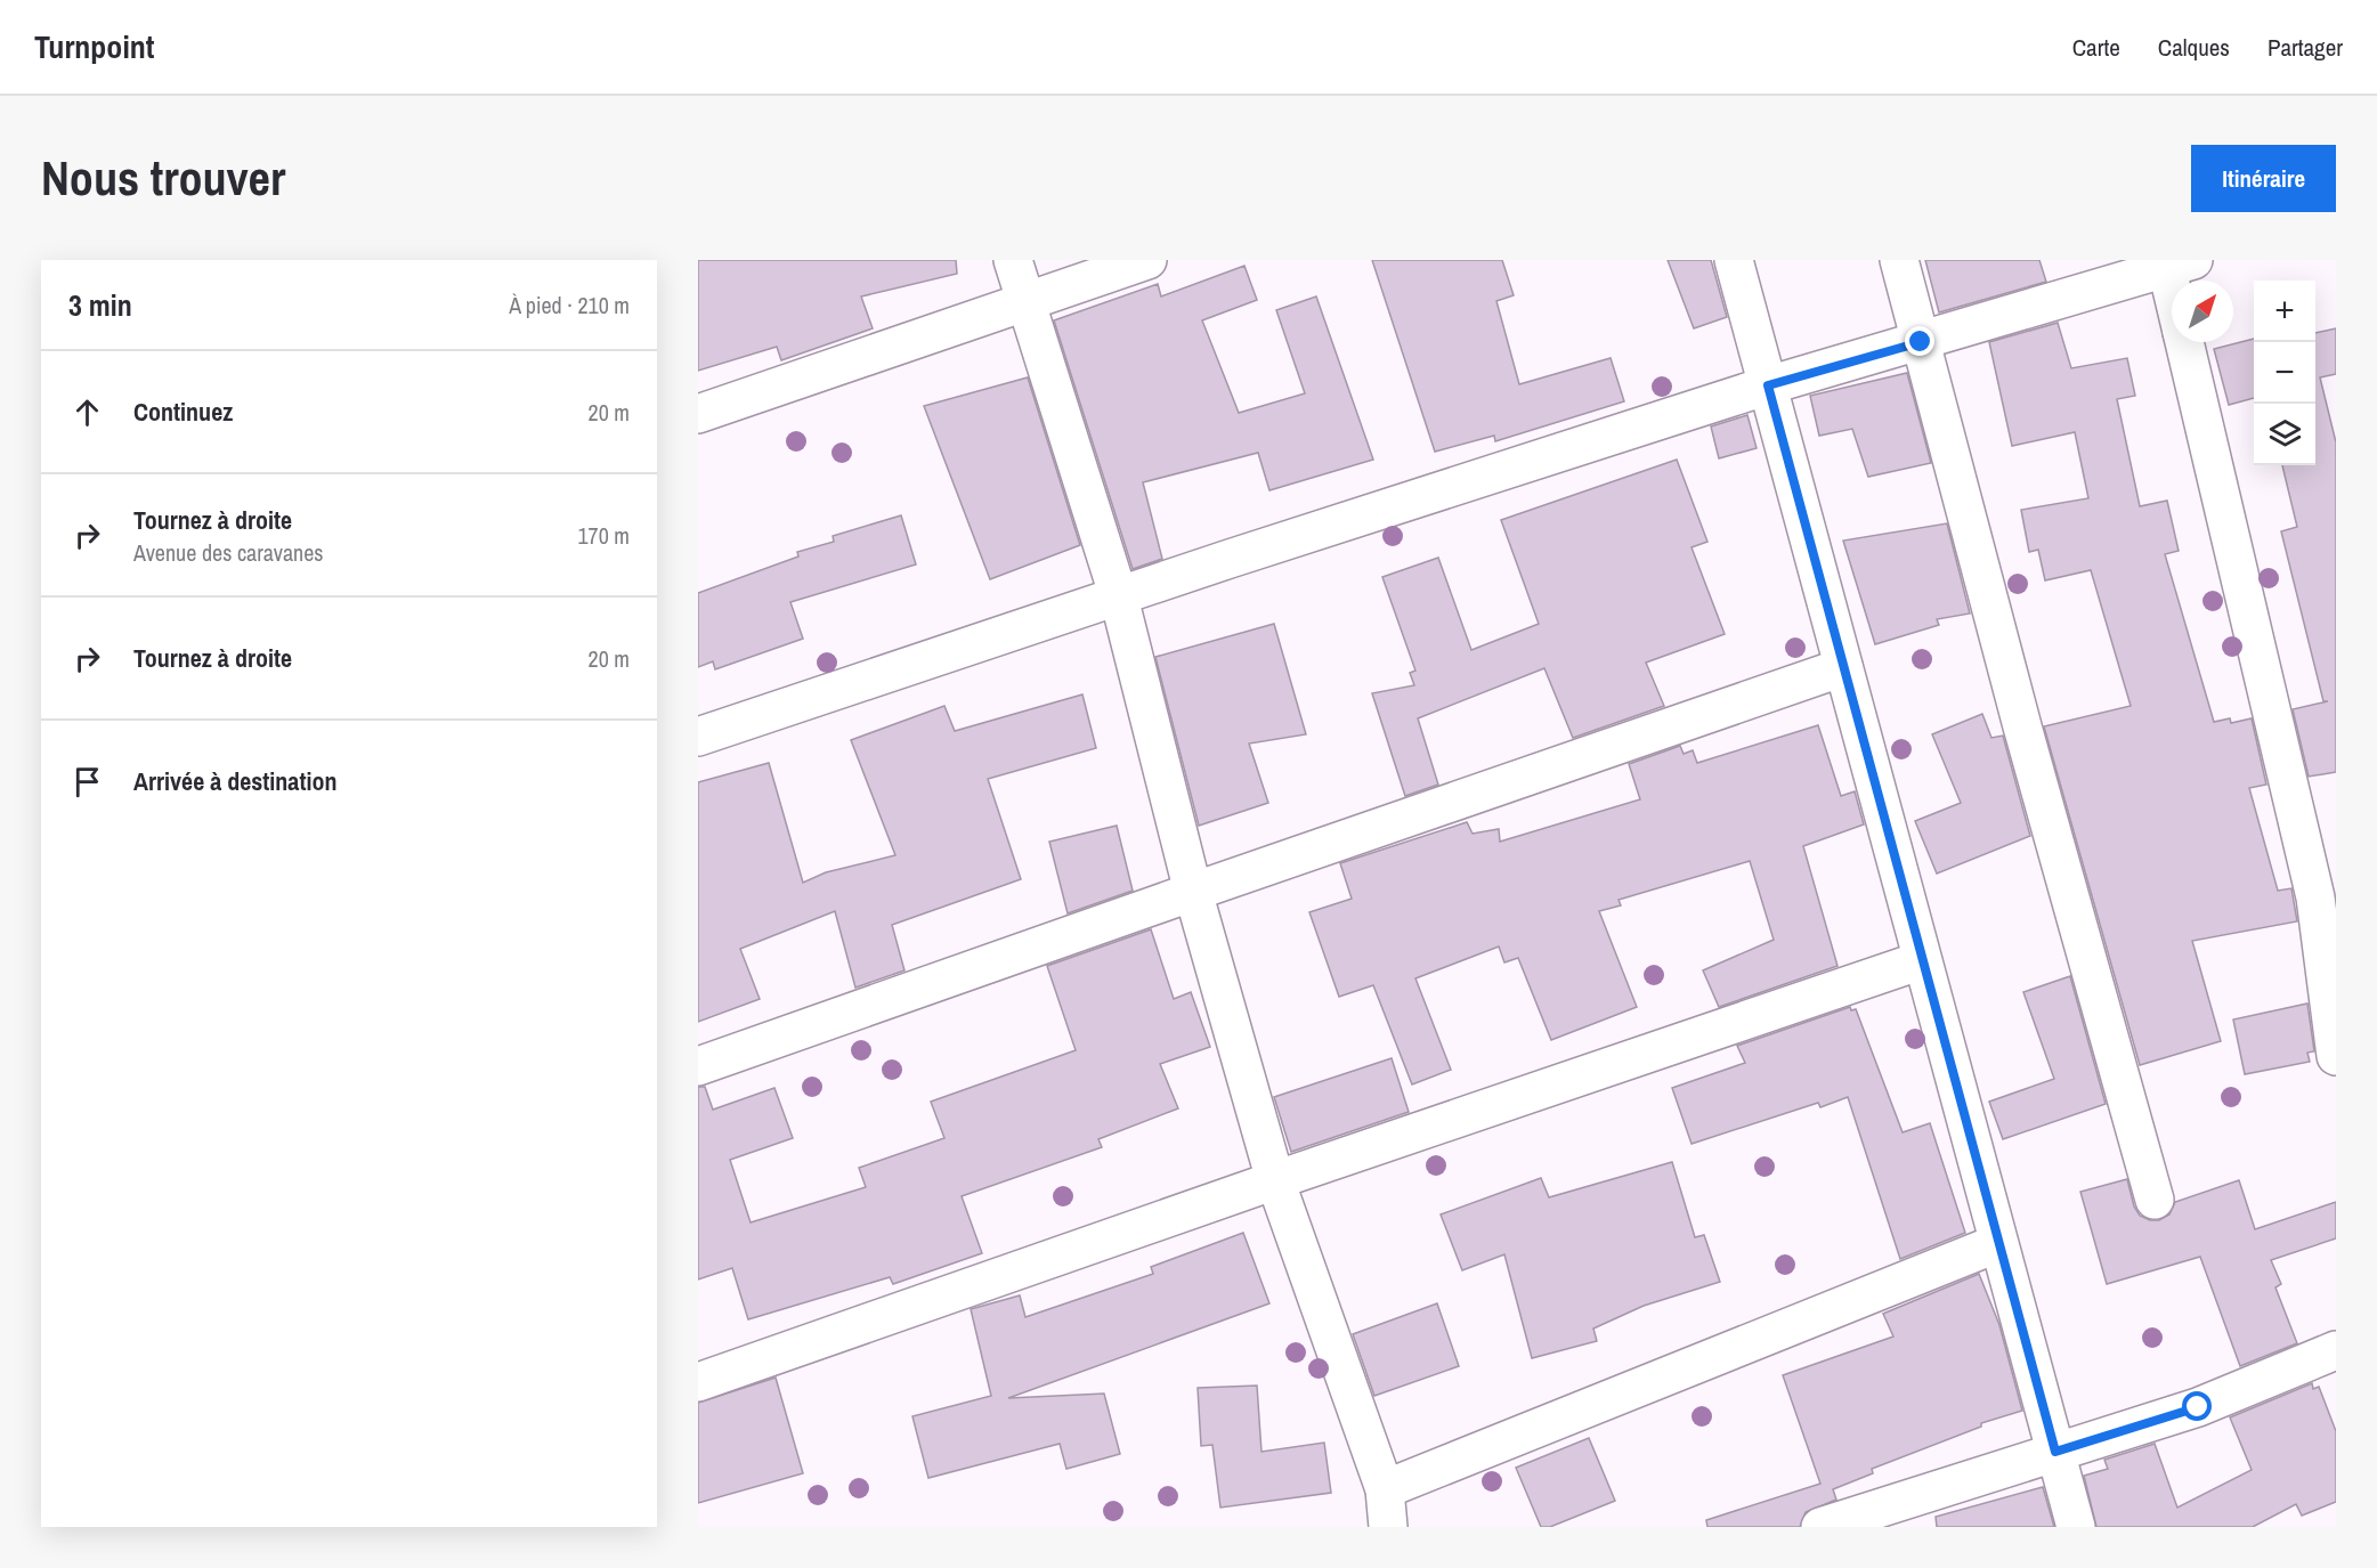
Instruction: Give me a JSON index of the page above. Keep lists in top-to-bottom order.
{
  "north": "top right",
  "page": {
    "header": "Turnpoint",
    "nav": ["Carte", "Calques", "Partager"],
    "buttons": "Itinéraire",
    "title": "Nous trouver",
    "heading": ["3 min", "À pied · 210 m"],
    "map_buttons": ["+", "−"],
    "list": [
      ["Continuez", "20 m"],
      ["Tournez à droite", "Avenue des caravanes", "170 m"],
      ["Tournez à droite", "20 m"],
      "Arrivée à destination"
    ]
  }
}
